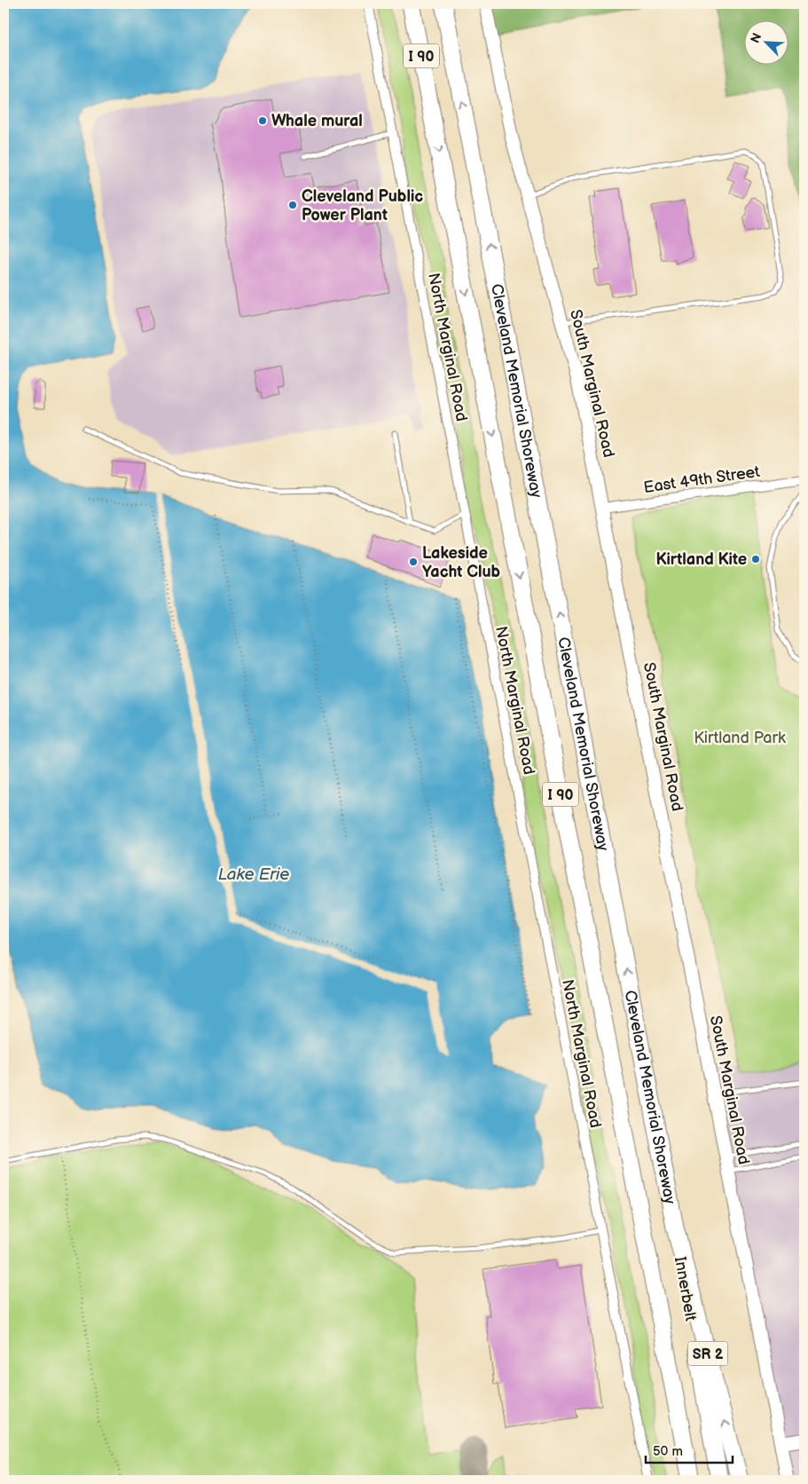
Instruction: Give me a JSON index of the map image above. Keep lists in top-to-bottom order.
{
  "streets": {
    "highway": [
      "I 90",
      "Cleveland Memorial Shoreway",
      "Innerbelt",
      "SR 2"
    ],
    "street": ["North Marginal Road", "South Marginal Road", "East 49th Street"]
  },
  "crossings": [
    ["South Marginal Road", "East 49th Street"],
    ["Cleveland Memorial Shoreway", "Innerbelt"]
  ],
  "water": ["Lake Erie"],
  "parks": ["Kirtland Park"],
  "places": [
    "Whale mural",
    "Cleveland Public Power Plant",
    "Kirtland Kite",
    "Lakeside Yacht Club"
  ],
  "scale_bar": "50 m",
  "north": "top left"
}
